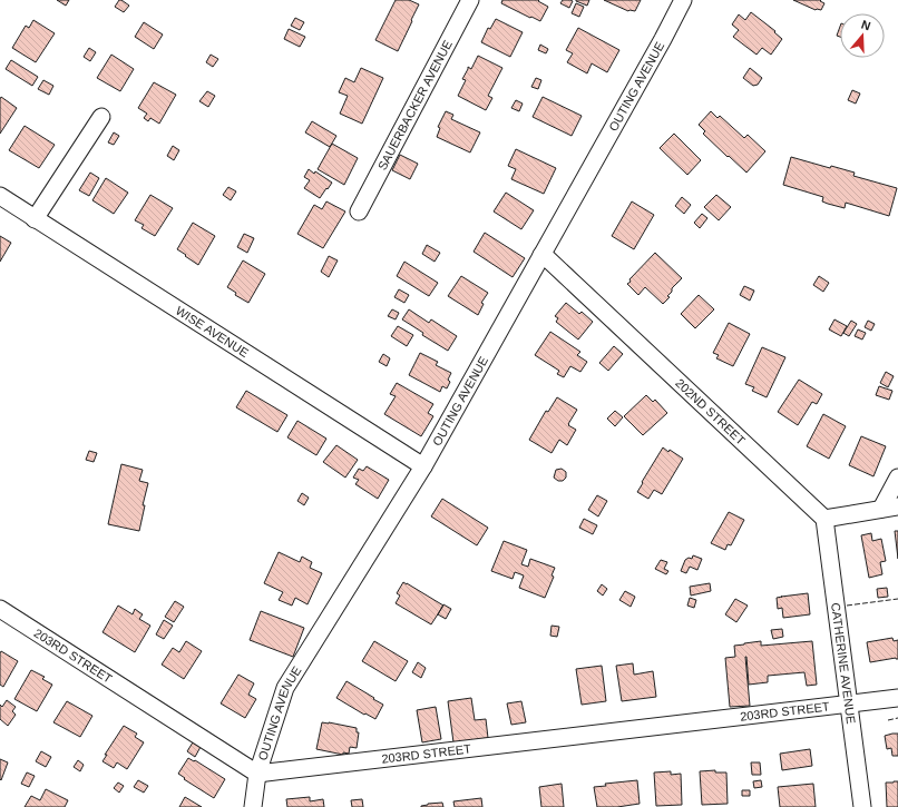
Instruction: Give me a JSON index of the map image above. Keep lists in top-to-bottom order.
{
  "streets": {
    "street": [
      "OUTING AVENUE",
      "SAUERBACKER AVENUE",
      "WISE AVENUE",
      "202ND STREET",
      "203RD STREET",
      "CATHERINE AVENUE"
    ]
  },
  "crossings": [
    ["OUTING AVENUE", "WISE AVENUE"],
    ["OUTING AVENUE", "202ND STREET"],
    ["OUTING AVENUE", "203RD STREET"],
    ["202ND STREET", "CATHERINE AVENUE"],
    ["203RD STREET", "CATHERINE AVENUE"]
  ],
  "north": "top"
}
